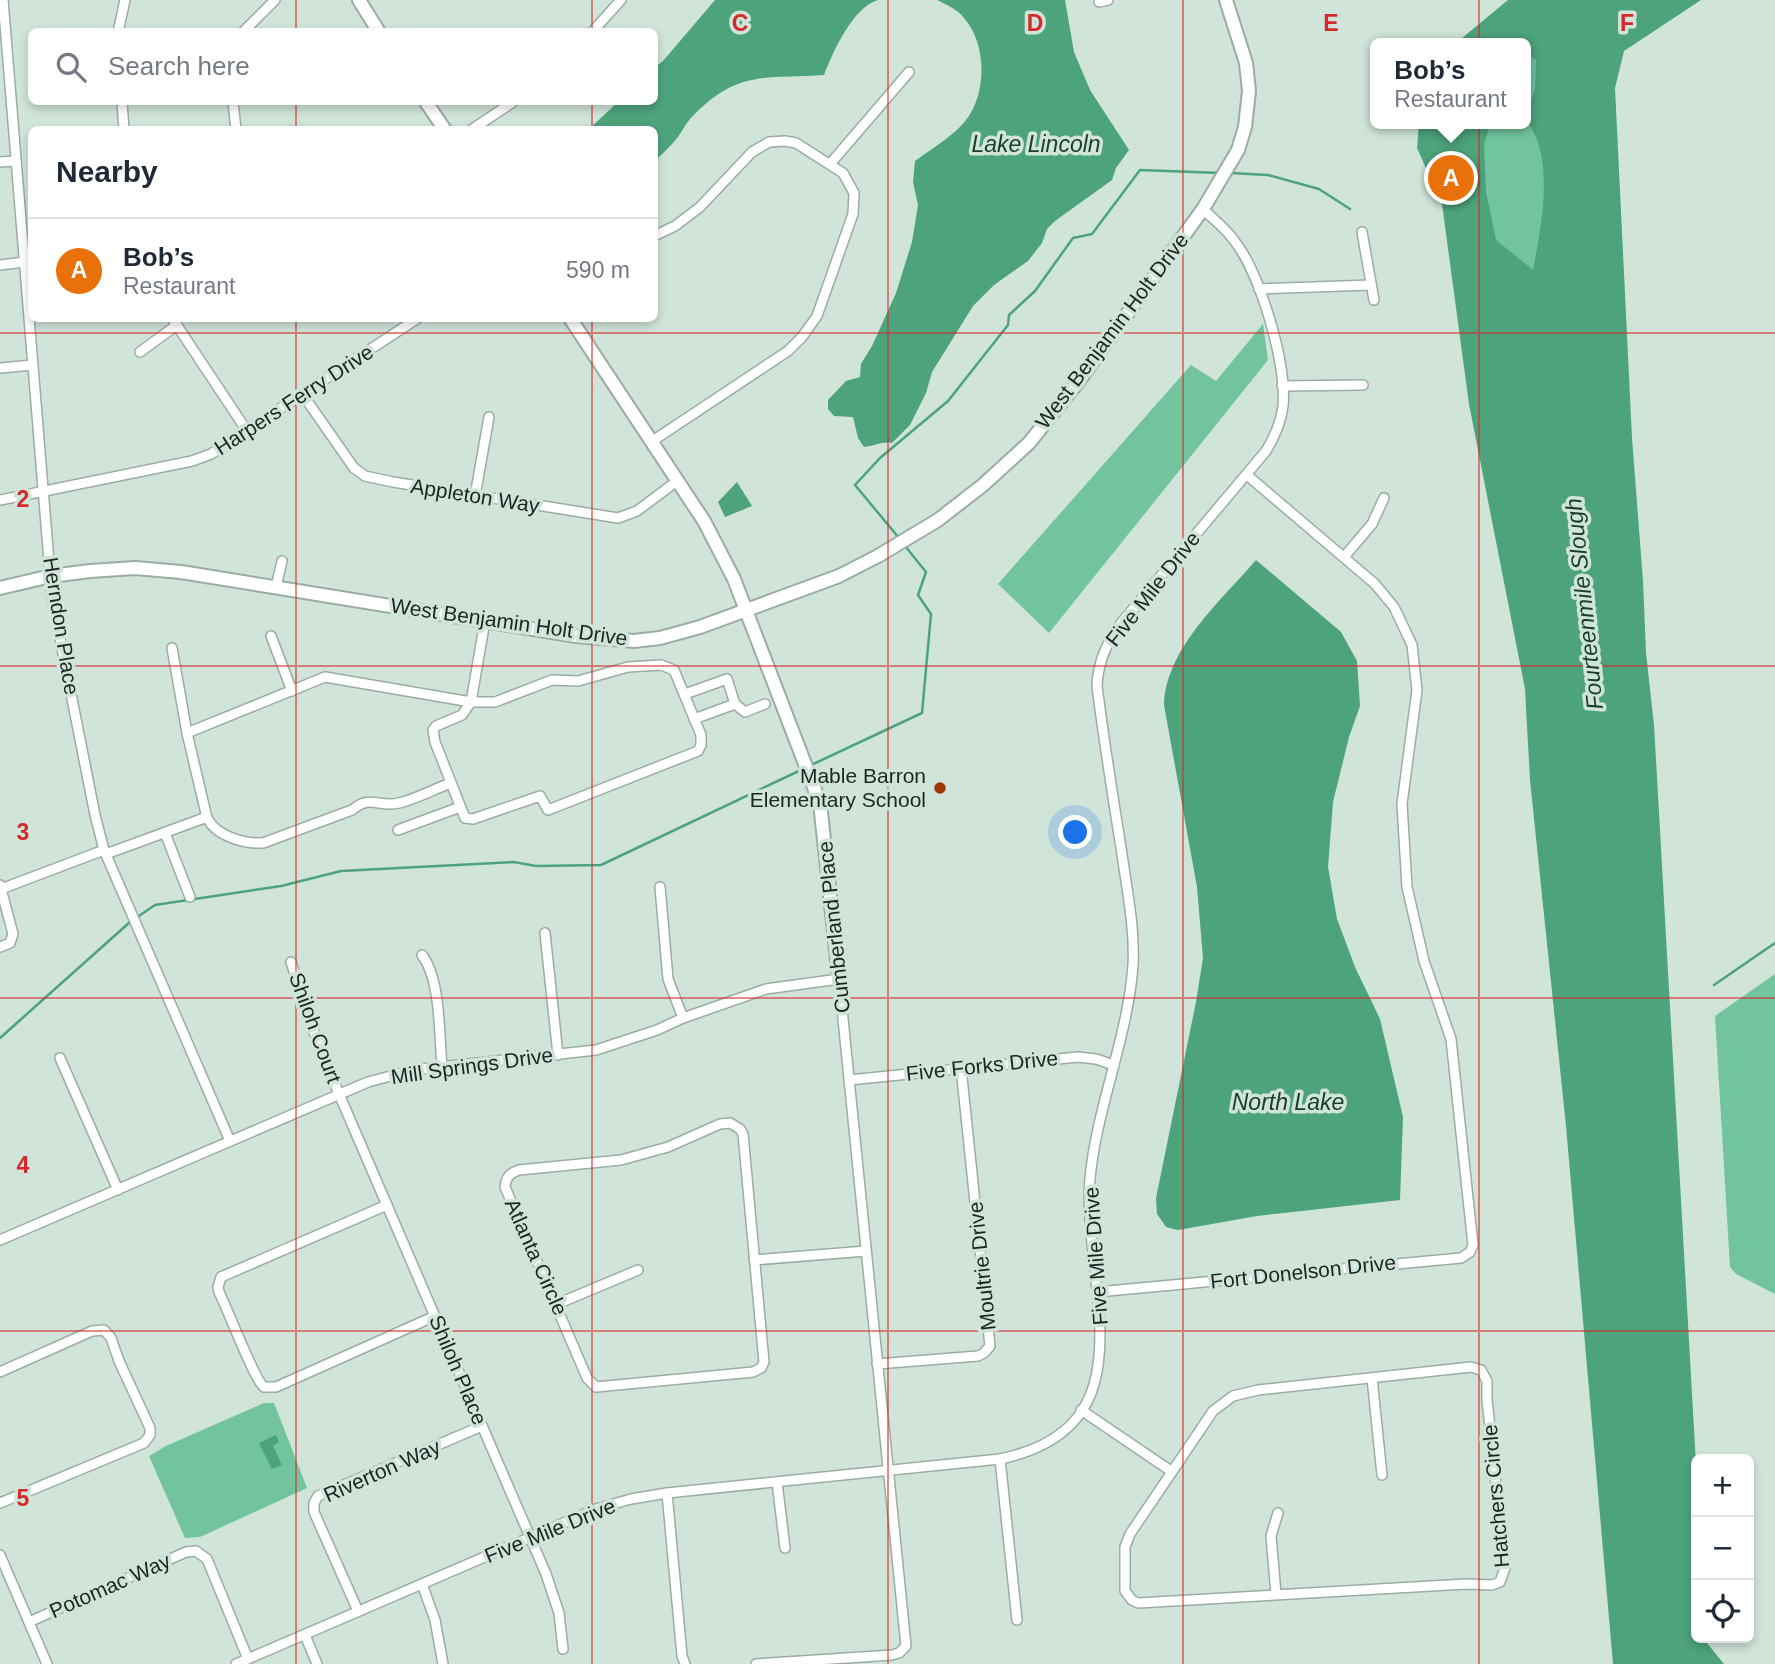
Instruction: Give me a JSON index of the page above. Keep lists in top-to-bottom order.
{
  "streets": {
    "street": [
      "West Benjamin Holt Drive",
      "Harpers Ferry Drive",
      "Appleton Way",
      "Five Mile Drive",
      "Herndon Place",
      "Cumberland Place",
      "Shiloh Court",
      "Mill Springs Drive",
      "Five Forks Drive",
      "Atlanta Circle",
      "Moultrie Drive",
      "Fort Donelson Drive",
      "Shiloh Place",
      "Riverton Way",
      "Hatchers Circle",
      "Potomac Way"
    ]
  },
  "crossings": [
    ["West Benjamin Holt Drive", "Five Mile Drive"],
    ["West Benjamin Holt Drive", "Herndon Place"],
    ["West Benjamin Holt Drive", "Cumberland Place"],
    ["Harpers Ferry Drive", "Appleton Way"],
    ["Harpers Ferry Drive", "Herndon Place"],
    ["Appleton Way", "Cumberland Place"],
    ["Five Mile Drive", "Cumberland Place"],
    ["Five Mile Drive", "Five Forks Drive"],
    ["Five Mile Drive", "Fort Donelson Drive"],
    ["Five Mile Drive", "Shiloh Place"],
    ["Five Mile Drive", "Riverton Way"],
    ["Five Mile Drive", "Potomac Way"],
    ["Herndon Place", "Mill Springs Drive"],
    ["Cumberland Place", "Mill Springs Drive"],
    ["Cumberland Place", "Five Forks Drive"],
    ["Cumberland Place", "Moultrie Drive"],
    ["Shiloh Court", "Mill Springs Drive"],
    ["Shiloh Court", "Shiloh Place"],
    ["Mill Springs Drive", "Shiloh Place"],
    ["Five Forks Drive", "Moultrie Drive"],
    ["Shiloh Place", "Riverton Way"]
  ],
  "water": ["Lake Lincoln", "Fourteenmile Slough", "North Lake"],
  "places": ["Mable Barron Elementary School"],
  "page": {
    "search": "Search here",
    "popup": ["Bob’s", "Restaurant"],
    "heading": "Nearby",
    "pins": "A",
    "list": [
      {
        "mark": "A",
        "name": "Bob’s",
        "note": "Restaurant",
        "value": "590 m"
      }
    ],
    "map_buttons": ["+", "−"]
  },
  "grid": {
    "columns": [
      "C",
      "D",
      "E",
      "F"
    ],
    "rows": [
      "2",
      "3",
      "4",
      "5"
    ]
  }
}
